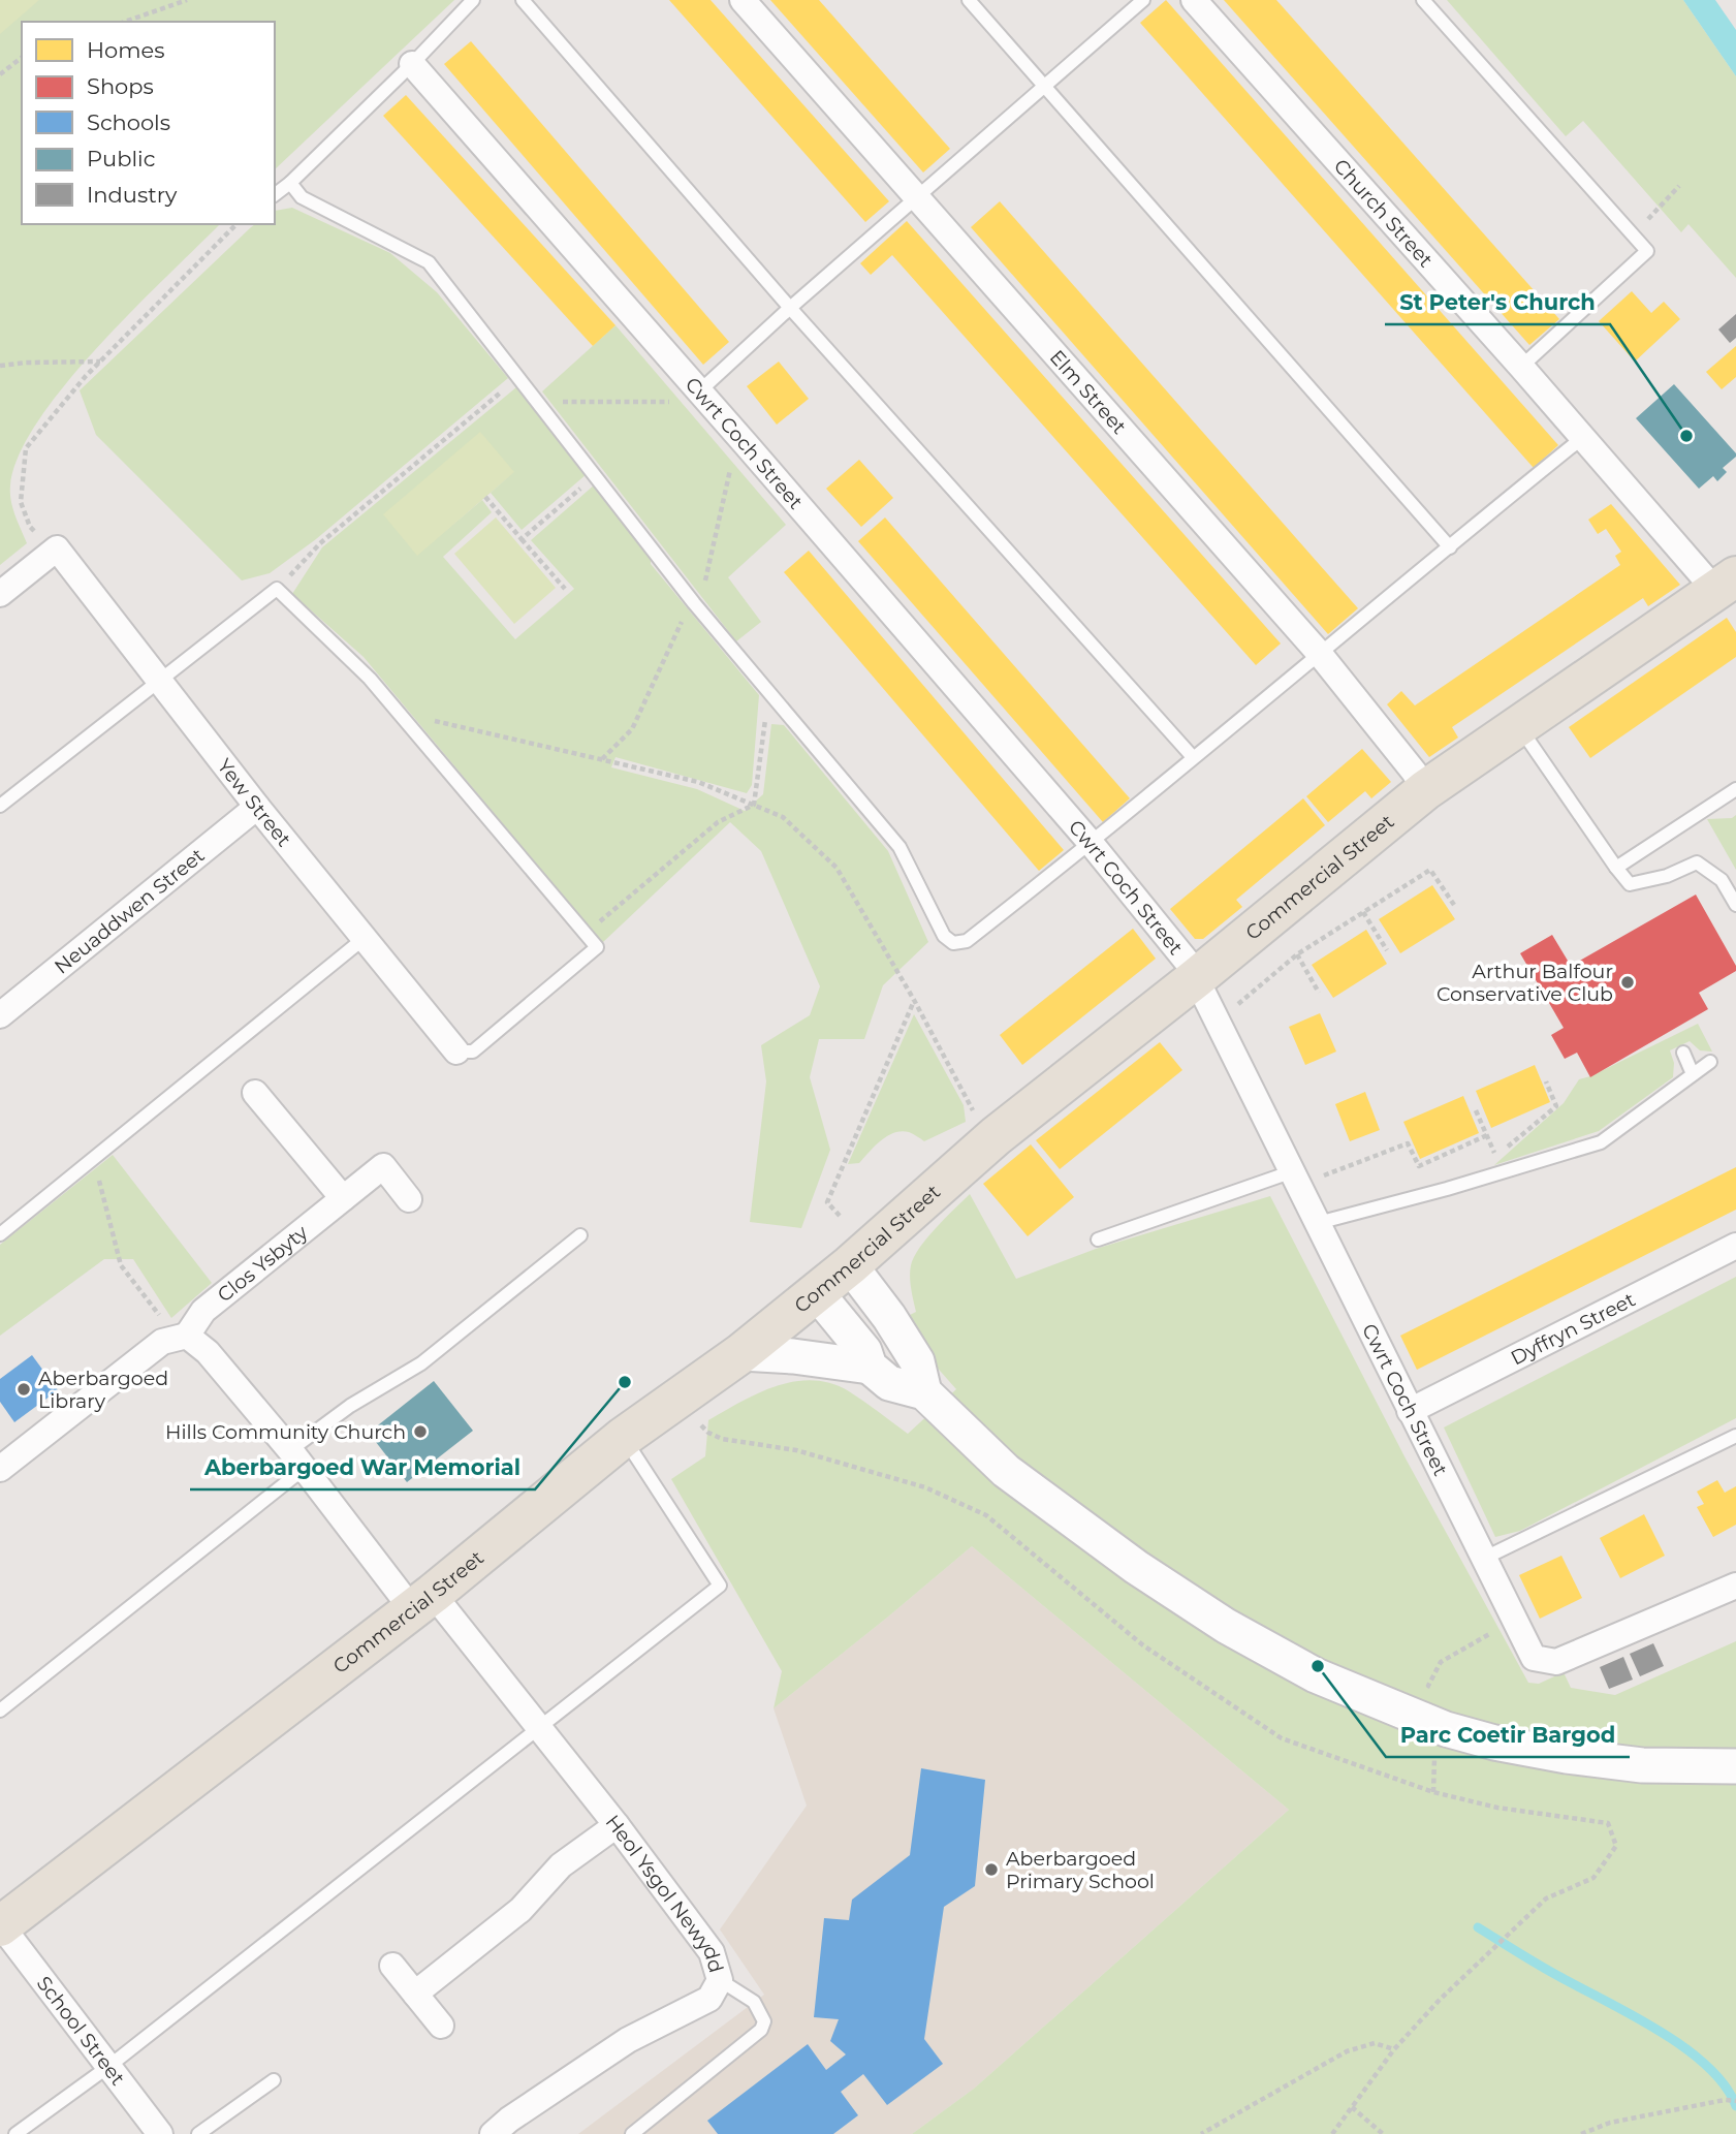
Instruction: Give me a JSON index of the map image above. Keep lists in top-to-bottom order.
{
  "streets": {
    "main road": ["Commercial Street"],
    "street": [
      "Church Street",
      "Elm Street",
      "Cwrt Coch Street",
      "Yew Street",
      "Neuaddwen Street",
      "Clos Ysbyty",
      "Dyffryn Street",
      "Heol Ysgol Newydd",
      "School Street"
    ]
  },
  "crossings": [
    ["Church Street", "Commercial Street"],
    ["Elm Street", "Commercial Street"],
    ["Cwrt Coch Street", "Commercial Street"],
    ["Cwrt Coch Street", "Dyffryn Street"],
    ["Yew Street", "Neuaddwen Street"],
    ["Commercial Street", "Heol Ysgol Newydd"],
    ["Commercial Street", "School Street"],
    ["Clos Ysbyty", "Heol Ysgol Newydd"]
  ],
  "places": [
    "St Peter's Church",
    "Arthur Balfour Conservative Club",
    "Aberbargoed War Memorial",
    "Aberbargoed Library",
    "Hills Community Church",
    "Parc Coetir Bargod",
    "Aberbargoed Primary School"
  ],
  "legend": [
    "Homes",
    "Shops",
    "Schools",
    "Public",
    "Industry"
  ]
}
